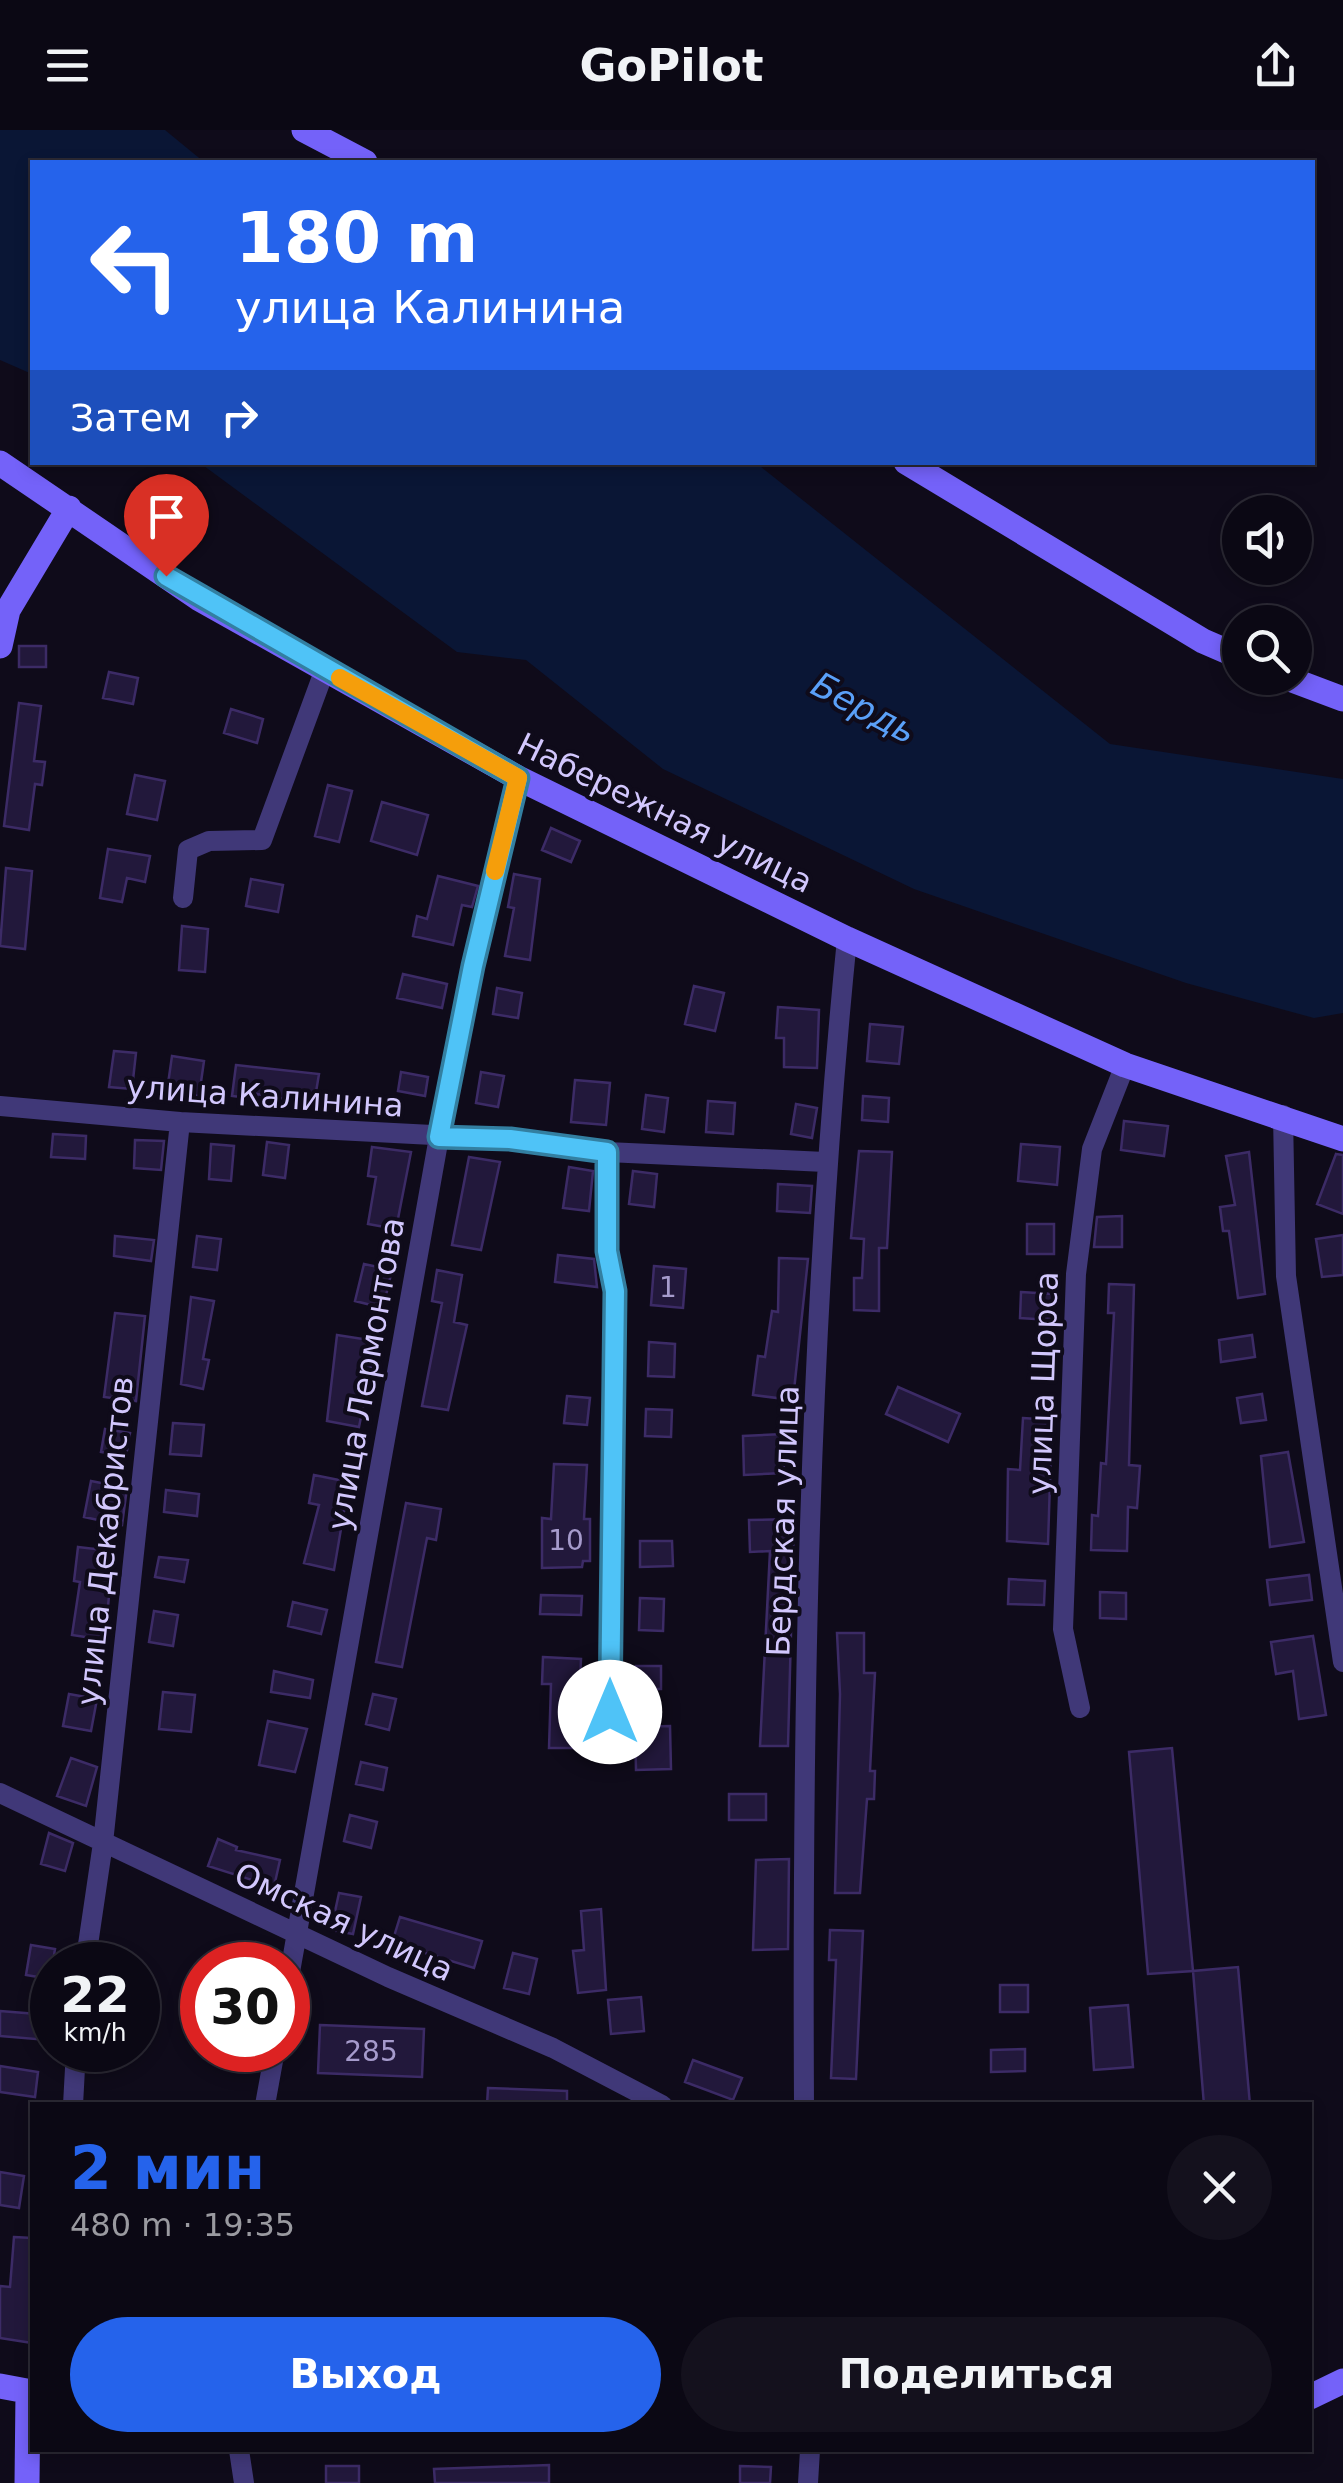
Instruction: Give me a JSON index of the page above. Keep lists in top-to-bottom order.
{
  "streets": {
    "street": [
      "Набережная улица",
      "улица Калинина",
      "улица Лермонтова",
      "улица Щорса",
      "Бердская улица",
      "улица Декабристов",
      "Омская улица"
    ]
  },
  "crossings": [
    ["Набережная улица", "улица Лермонтова"],
    ["Набережная улица", "улица Щорса"],
    ["Набережная улица", "Бердская улица"],
    ["улица Калинина", "улица Лермонтова"],
    ["улица Калинина", "Бердская улица"],
    ["улица Калинина", "улица Декабристов"],
    ["улица Лермонтова", "Омская улица"],
    ["улица Декабристов", "Омская улица"]
  ],
  "water": ["Бердь"],
  "house_numbers": ["1", "10", "285"],
  "page": {
    "header": "GoPilot",
    "turn": ["180 m", "улица Калинина"],
    "then": "Затем",
    "speed": "22 km/h",
    "limit": "30",
    "heading": ["2 мин", "480 m · 19:35"],
    "buttons": ["Выход", "Поделиться"]
  }
}
